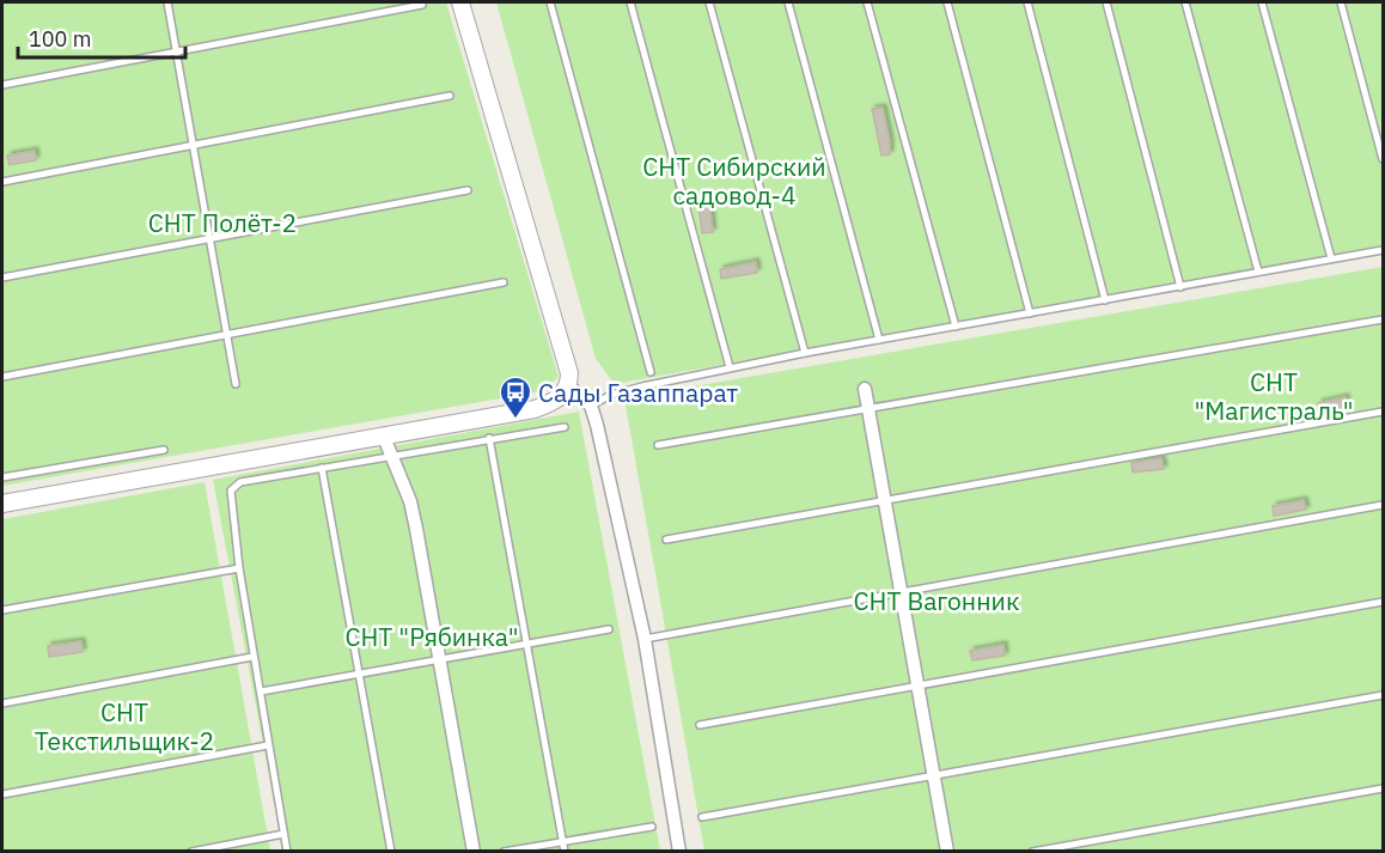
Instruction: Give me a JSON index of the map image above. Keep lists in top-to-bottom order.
{
  "parks": [
    "СНТ Сибирский садовод-4",
    "СНТ Полёт-2",
    "СНТ \"Магистраль\"",
    "СНТ Вагонник",
    "СНТ \"Рябинка\"",
    "СНТ Текстильщик-2"
  ],
  "places": {
    "bus stop": ["Сады Газаппарат"]
  },
  "scale_bar": "100 m"
}
